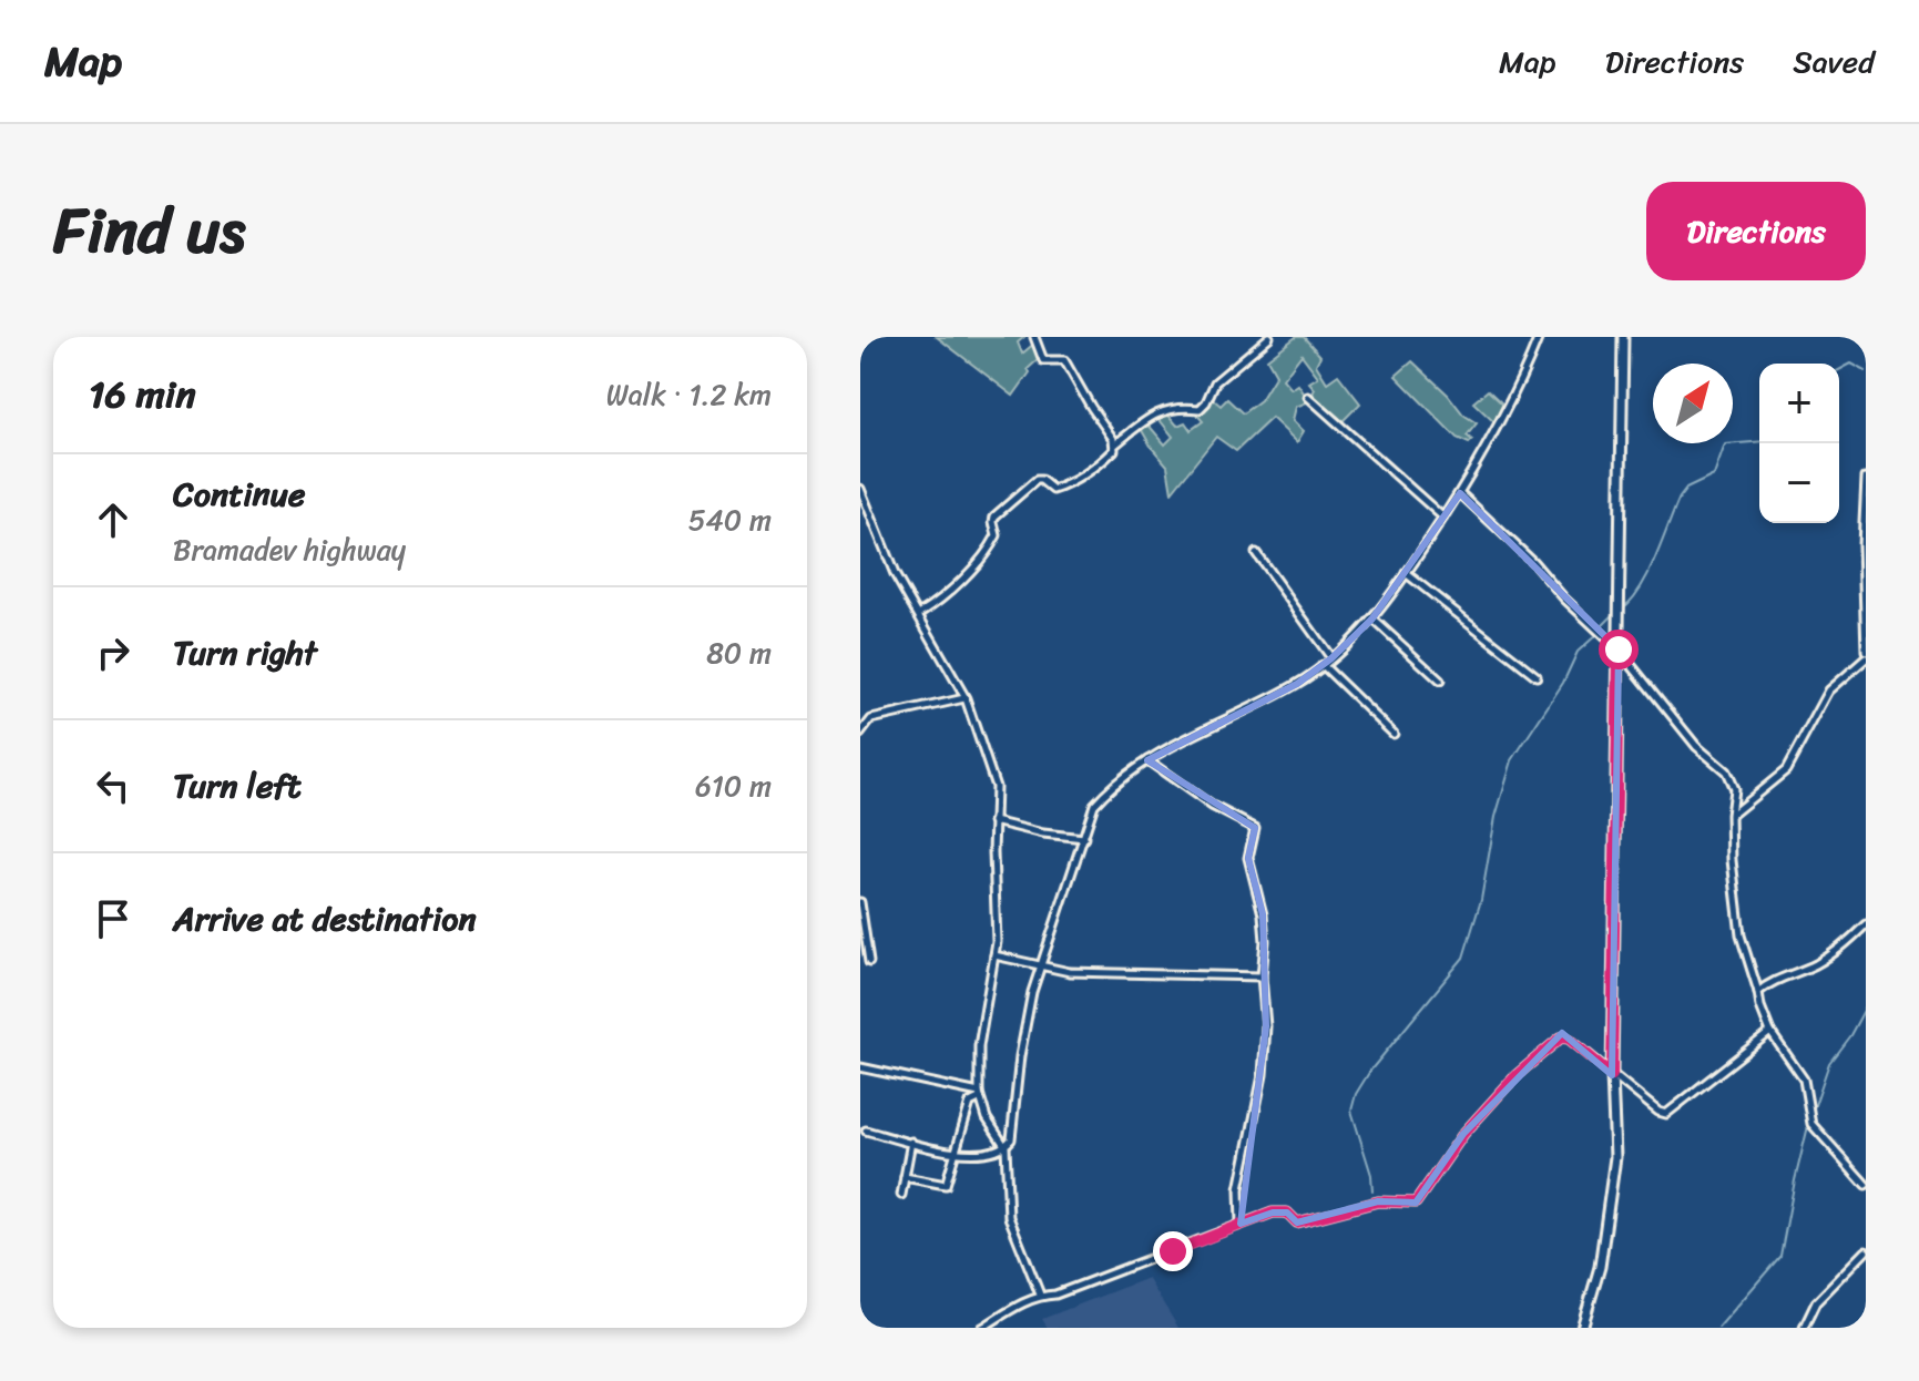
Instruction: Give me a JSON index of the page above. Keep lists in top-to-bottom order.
{
  "north": "top right",
  "page": {
    "header": "Map",
    "nav": ["Map", "Directions", "Saved"],
    "title": "Find us",
    "buttons": "Directions",
    "heading": ["16 min", "Walk · 1.2 km"],
    "map_buttons": ["+", "−"],
    "list": [
      ["Continue", "Bramadev highway", "540 m"],
      ["Turn right", "80 m"],
      ["Turn left", "610 m"],
      "Arrive at destination"
    ]
  }
}
